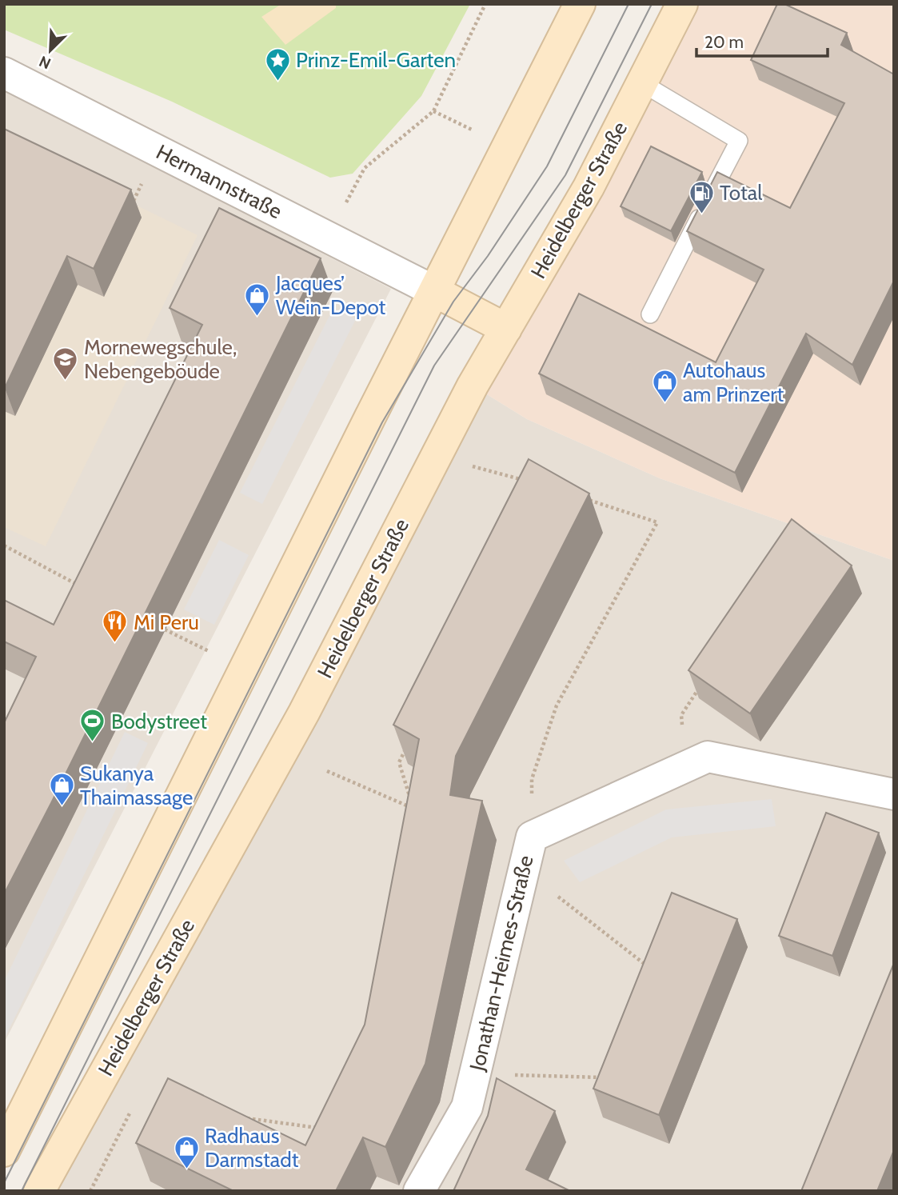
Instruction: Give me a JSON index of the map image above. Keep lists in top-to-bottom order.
{
  "streets": {
    "main road": ["Heidelberger Straße"],
    "street": ["Hermannstraße", "Jonathan-Heimes-Straße"]
  },
  "places": {
    "place": ["Prinz-Emil-Garten"],
    "fuel station": ["Total"],
    "shop": [
      "Jacques’ Wein-Depot",
      "Autohaus am Prinzert",
      "Sukanya Thaimassage",
      "Radhaus Darmstadt"
    ],
    "school or university": ["Mornewegschule, Nebengeböude"],
    "restaurant": ["Mi Peru"],
    "sports": ["Bodystreet"]
  },
  "scale_bar": "20 m",
  "north": "bottom left"
}
